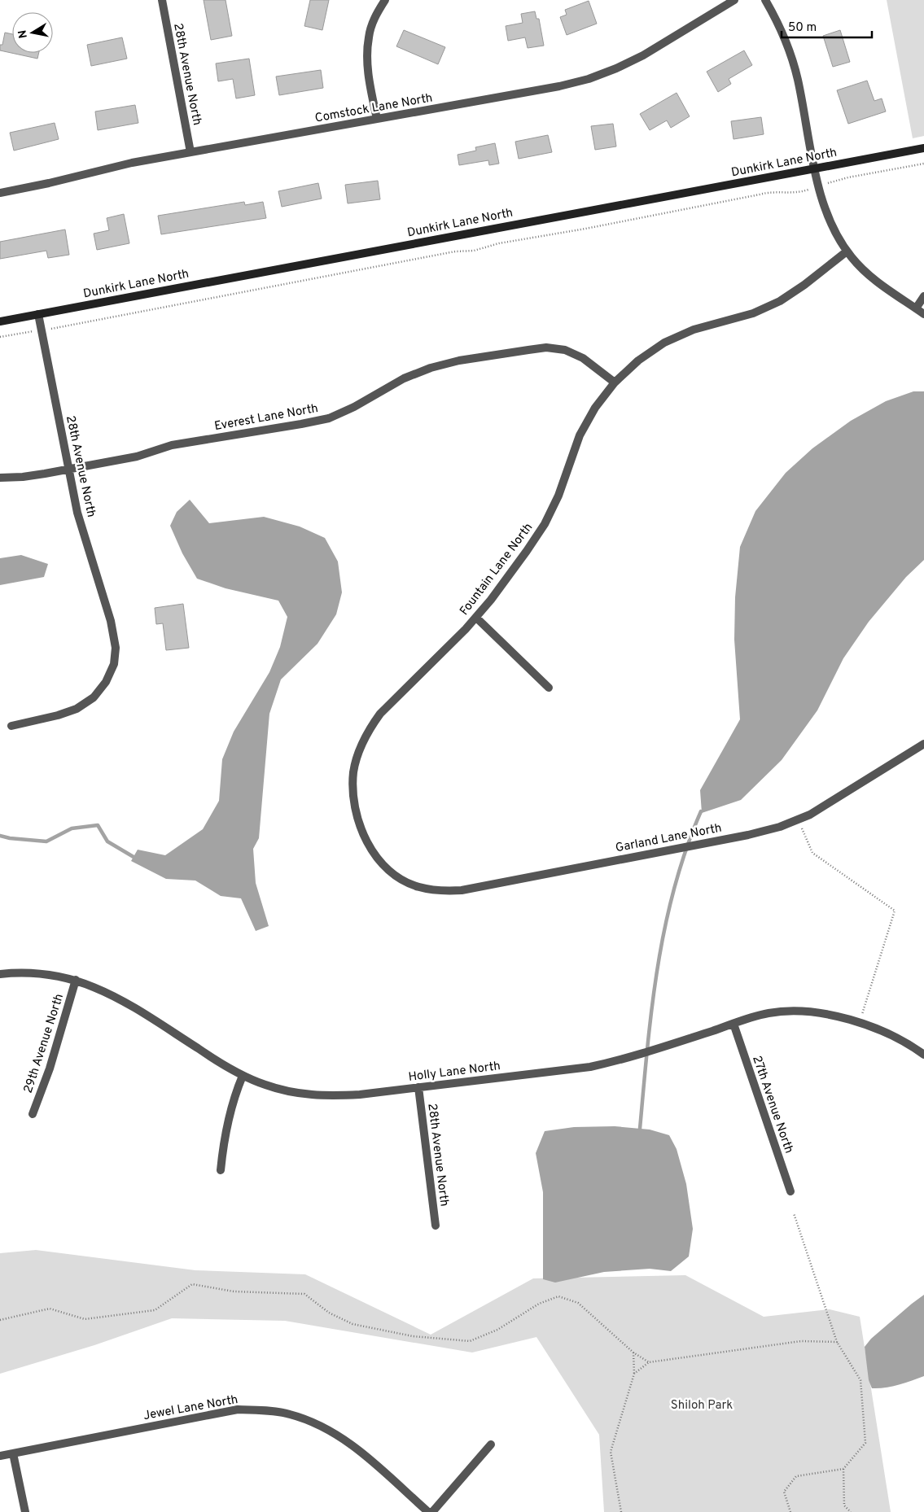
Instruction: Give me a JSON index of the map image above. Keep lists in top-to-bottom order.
{
  "streets": {
    "street": [
      "28th Avenue North",
      "Comstock Lane North",
      "Dunkirk Lane North",
      "Everest Lane North",
      "Fountain Lane North",
      "Garland Lane North",
      "29th Avenue North",
      "Holly Lane North",
      "27th Avenue North",
      "Jewel Lane North"
    ]
  },
  "crossings": [
    ["28th Avenue North", "Comstock Lane North"],
    ["28th Avenue North", "Dunkirk Lane North"],
    ["28th Avenue North", "Everest Lane North"],
    ["28th Avenue North", "Holly Lane North"],
    ["Everest Lane North", "Fountain Lane North"],
    ["Fountain Lane North", "Garland Lane North"],
    ["29th Avenue North", "Holly Lane North"],
    ["Holly Lane North", "27th Avenue North"]
  ],
  "parks": ["Shiloh Park"],
  "scale_bar": "50 m",
  "north": "left"
}
